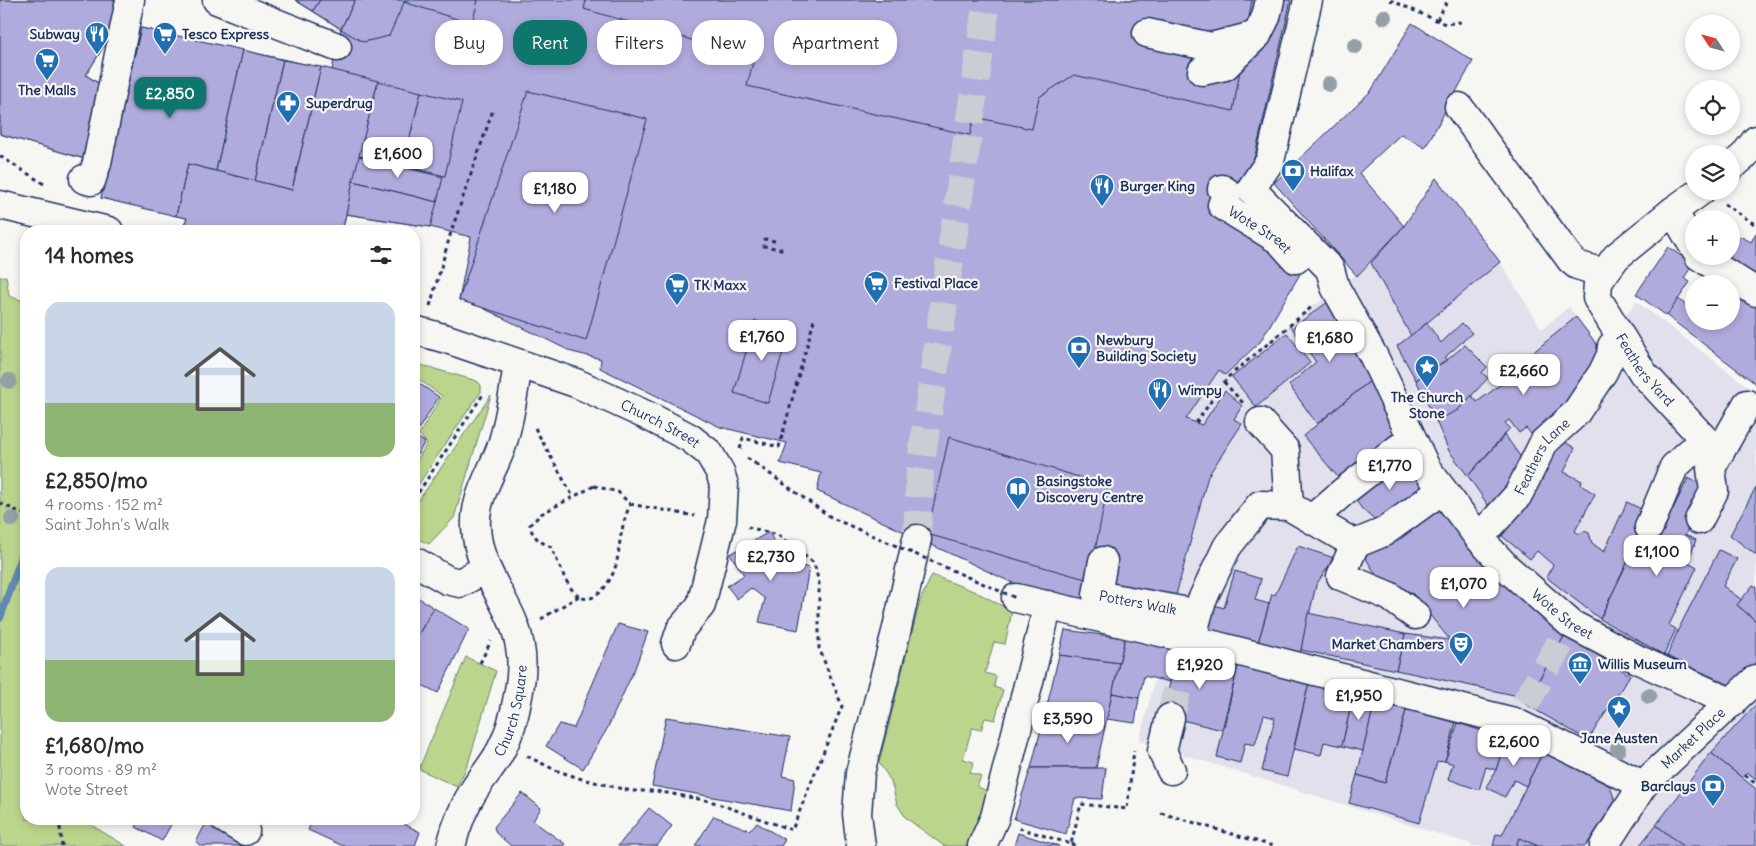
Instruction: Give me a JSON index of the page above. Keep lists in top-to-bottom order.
{
  "streets": {
    "street": [
      "Wote Street",
      "Feathers Yard",
      "Church Street",
      "Feathers Lane",
      "Potters Walk",
      "Church Square",
      "Market Place"
    ]
  },
  "crossings": [
    ["Wote Street", "Feathers Lane"],
    ["Wote Street", "Market Place"],
    ["Feathers Yard", "Feathers Lane"],
    ["Church Street", "Church Square"]
  ],
  "places": {
    "restaurant": ["Subway", "Burger King", "Wimpy"],
    "supermarket": [
      "Tesco Express",
      "The Malls",
      "Festival Place",
      "TK Maxx"
    ],
    "pharmacy": ["Superdrug"],
    "bank": ["Halifax", "Newbury Building Society", "Barclays"],
    "place": ["The Church Stone", "Jane Austen"],
    "library": ["Basingstoke Discovery Centre"],
    "theatre": ["Market Chambers"],
    "museum": ["Willis Museum"]
  },
  "north": "top left",
  "page": {
    "map_buttons": ["+", "−"],
    "chip": [
      "Buy",
      "Rent",
      "Filters",
      "New",
      "Apartment"
    ],
    "price": [
      "£2,850",
      "£1,600",
      "£1,180",
      "£1,760",
      "£1,680",
      "£2,660",
      "£1,770",
      "£1,100",
      "£2,730",
      "£1,070",
      "£1,920",
      "£1,950",
      "£3,590",
      "£2,600"
    ],
    "heading": "14 homes",
    "list": [
      {
        "name": "£2,850/mo",
        "note": "4 rooms · 152 m² · Saint John's Walk"
      },
      {
        "name": "£1,680/mo",
        "note": "3 rooms · 89 m² · Wote Street"
      }
    ]
  }
}
